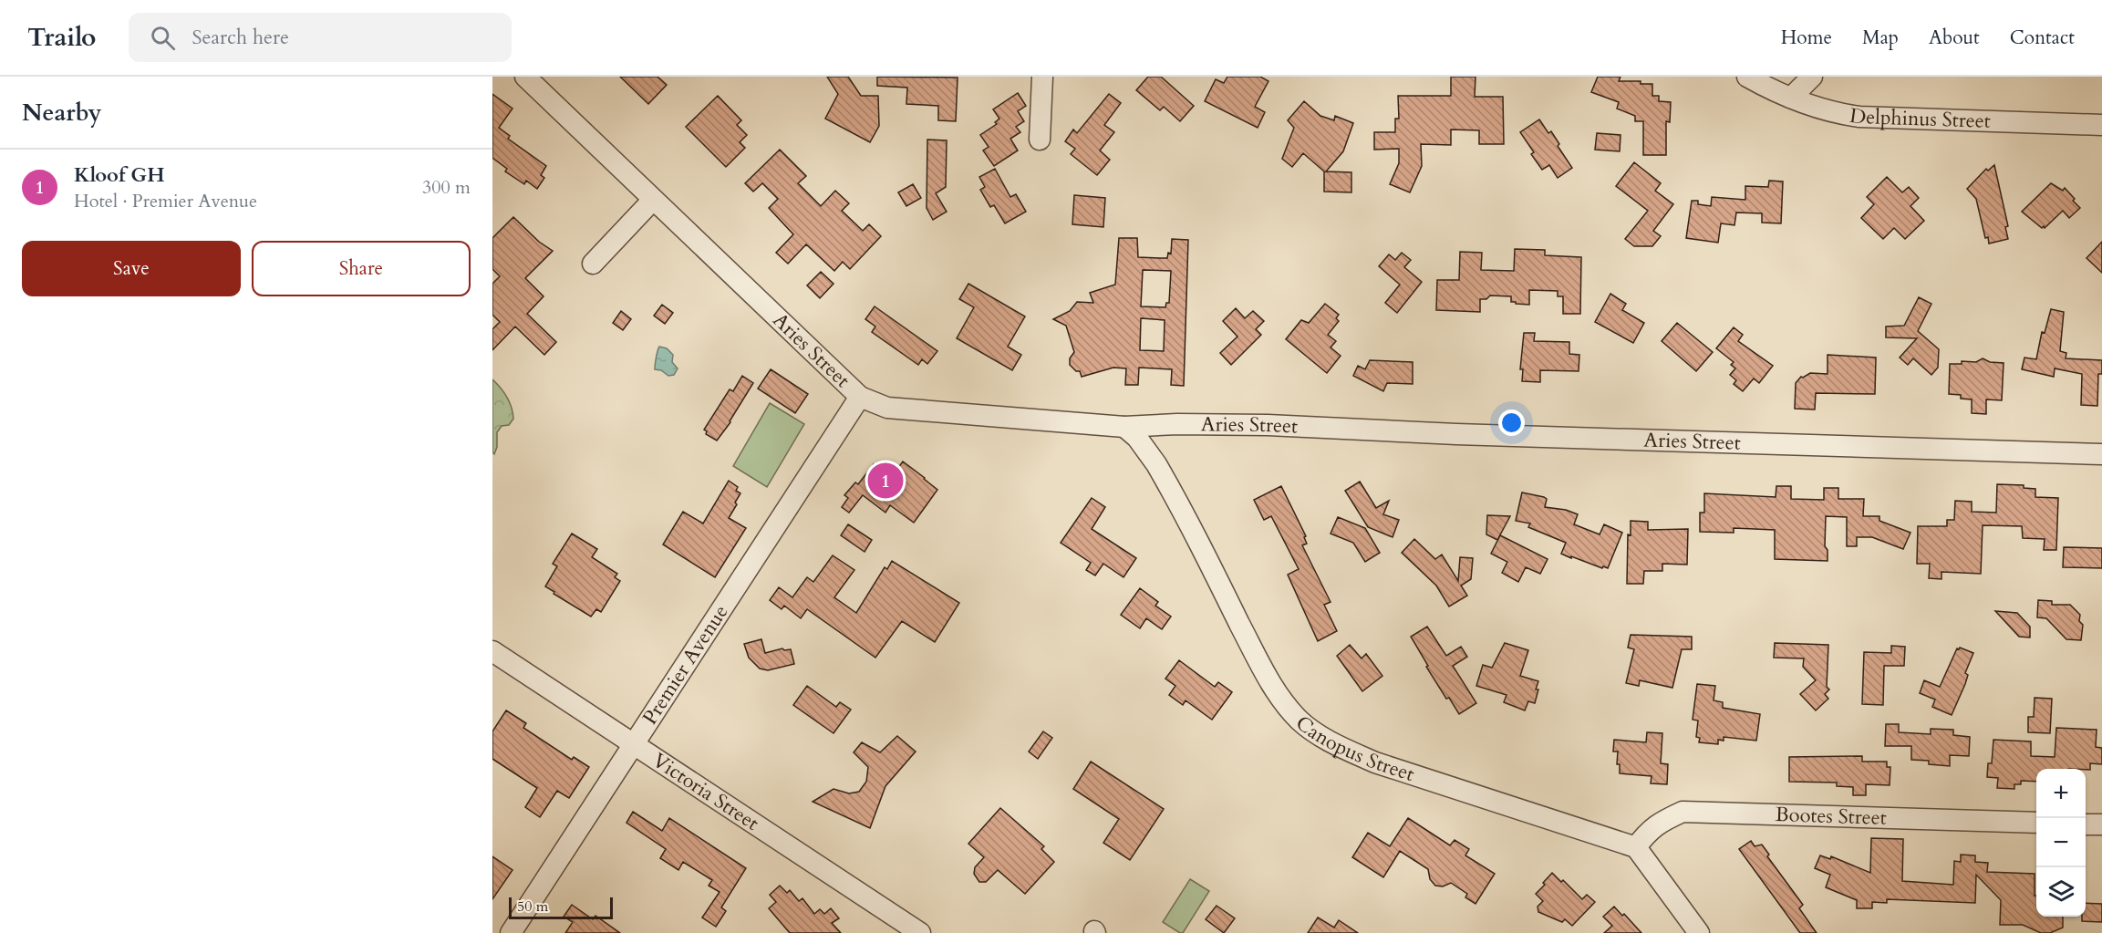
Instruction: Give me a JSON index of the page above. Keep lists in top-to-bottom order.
{
  "streets": {
    "street": [
      "Delphinus Street",
      "Aries Street",
      "Premier Avenue",
      "Canopus Street",
      "Victoria Street",
      "Bootes Street"
    ]
  },
  "crossings": [
    ["Aries Street", "Premier Avenue"],
    ["Aries Street", "Canopus Street"],
    ["Premier Avenue", "Victoria Street"],
    ["Canopus Street", "Bootes Street"]
  ],
  "scale_bar": "50 m",
  "page": {
    "header": "Trailo",
    "search": "Search here",
    "nav": [
      "Home",
      "Map",
      "About",
      "Contact"
    ],
    "heading": "Nearby",
    "list": [
      {
        "mark": "1",
        "name": "Kloof GH",
        "note": "Hotel · Premier Avenue",
        "value": "300 m"
      }
    ],
    "buttons": ["Save", "Share"],
    "pins": "1",
    "map_buttons": ["+", "−"],
    "scale": "50 m"
  }
}
